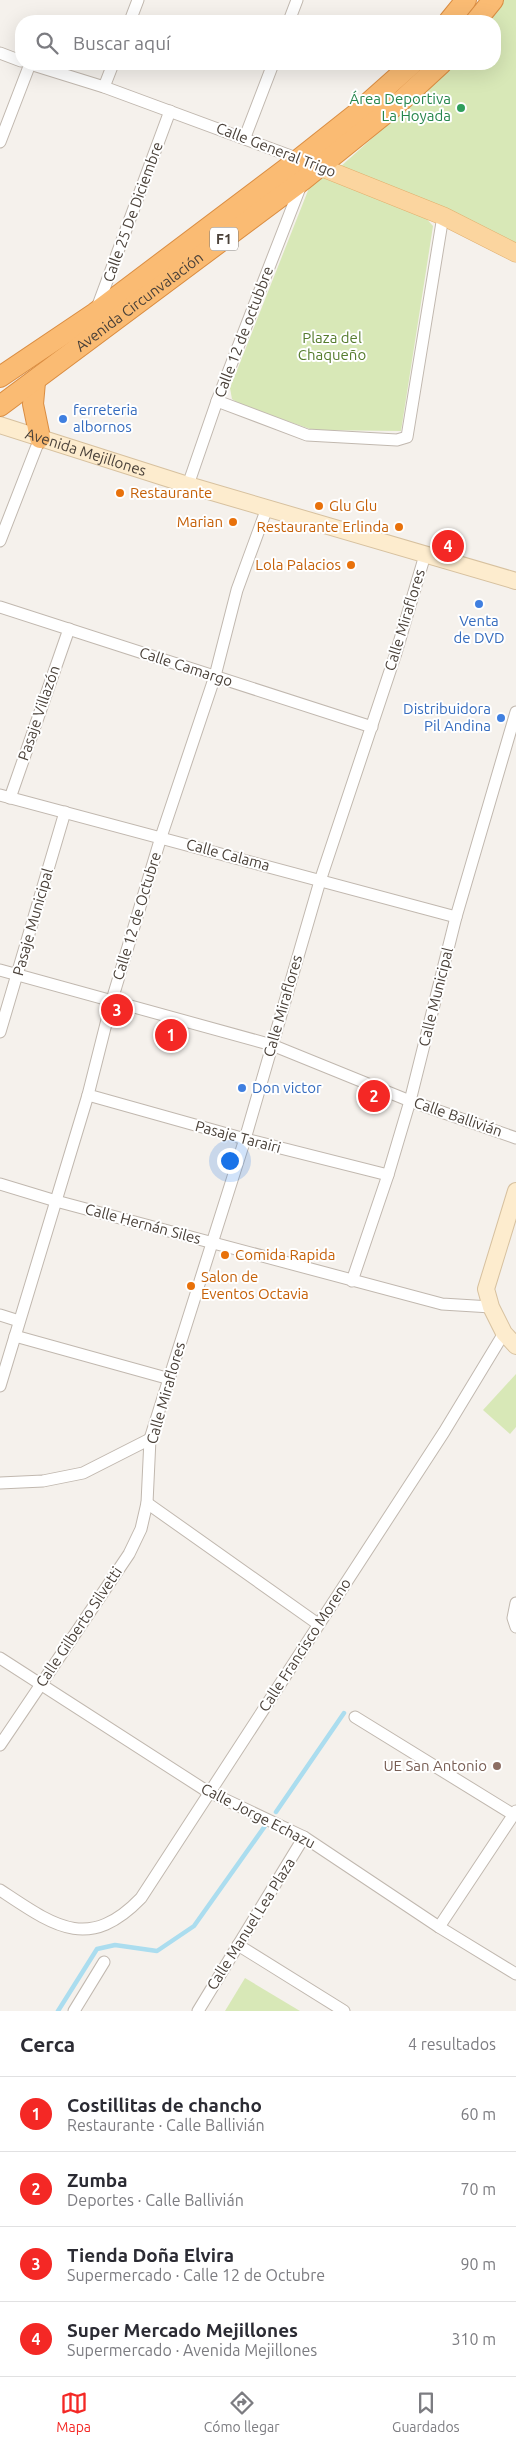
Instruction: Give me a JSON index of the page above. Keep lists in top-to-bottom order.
{
  "streets": {
    "highway": ["F1", "Avenida Circunvalación"],
    "main road": ["Calle General Trigo"],
    "street": [
      "Calle 25 De Diciembre",
      "Calle 12 de octubbre",
      "Avenida Mejillones",
      "Calle Miraflores",
      "Calle Camargo",
      "Pasaje Villazón",
      "Calle Calama",
      "Calle 12 de Octubre",
      "Pasaje Municipal",
      "Calle Municipal",
      "Calle Ballivián",
      "Pasaje Tarairi",
      "Calle Hernán Siles",
      "Calle Gilberto Silvetti",
      "Calle Francisco Moreno",
      "Calle Jorge Echazu",
      "Calle Manuel Lea Plaza"
    ]
  },
  "crossings": [
    ["Calle General Trigo", "Calle 25 De Diciembre"],
    ["Calle General Trigo", "Avenida Circunvalación"],
    ["Calle 25 De Diciembre", "Avenida Circunvalación"],
    ["Avenida Circunvalación", "Calle 12 de octubbre"],
    ["Calle 12 de octubbre", "Avenida Mejillones"],
    ["Avenida Mejillones", "Calle Miraflores"],
    ["Avenida Mejillones", "Calle 12 de Octubre"],
    ["Calle Miraflores", "Calle Camargo"],
    ["Calle Miraflores", "Calle Calama"],
    ["Calle Miraflores", "Calle Ballivián"],
    ["Calle Miraflores", "Pasaje Tarairi"],
    ["Calle Miraflores", "Calle Hernán Siles"],
    ["Calle Miraflores", "Calle Gilberto Silvetti"],
    ["Calle Camargo", "Pasaje Villazón"],
    ["Calle Camargo", "Calle 12 de Octubre"],
    ["Pasaje Villazón", "Calle Calama"],
    ["Calle Calama", "Calle 12 de Octubre"],
    ["Calle Calama", "Pasaje Municipal"],
    ["Calle Calama", "Calle Municipal"],
    ["Calle 12 de Octubre", "Calle Ballivián"],
    ["Calle 12 de Octubre", "Pasaje Tarairi"],
    ["Calle 12 de Octubre", "Calle Hernán Siles"],
    ["Pasaje Municipal", "Calle Ballivián"],
    ["Calle Municipal", "Calle Ballivián"],
    ["Calle Municipal", "Pasaje Tarairi"],
    ["Calle Municipal", "Calle Hernán Siles"],
    ["Calle Gilberto Silvetti", "Calle Jorge Echazu"],
    ["Calle Francisco Moreno", "Calle Jorge Echazu"],
    ["Calle Jorge Echazu", "Calle Manuel Lea Plaza"]
  ],
  "parks": ["Plaza del Chaqueño"],
  "places": [
    "Área Deportiva La Hoyada",
    "ferreteria albornos",
    "Restaurante",
    "Glu Glu",
    "Marian",
    "Restaurante Erlinda",
    "Lola Palacios",
    "Venta de DVD",
    "Distribuidora Pil Andina",
    "Don victor",
    "Comida Rapida",
    "Salon de Eventos Octavia",
    "UE San Antonio"
  ],
  "page": {
    "search": "Buscar aquí",
    "pins": [
      "4",
      "3",
      "1",
      "2"
    ],
    "heading": ["Cerca", "4 resultados"],
    "list": [
      {
        "mark": "1",
        "name": "Costillitas de chancho",
        "note": "Restaurante · Calle Ballivián",
        "value": "60 m"
      },
      {
        "mark": "2",
        "name": "Zumba",
        "note": "Deportes · Calle Ballivián",
        "value": "70 m"
      },
      {
        "mark": "3",
        "name": "Tienda Doña Elvira",
        "note": "Supermercado · Calle 12 de Octubre",
        "value": "90 m"
      },
      {
        "mark": "4",
        "name": "Super Mercado Mejillones",
        "note": "Supermercado · Avenida Mejillones",
        "value": "310 m"
      }
    ],
    "nav": ["Mapa", "Cómo llegar", "Guardados"]
  }
}
